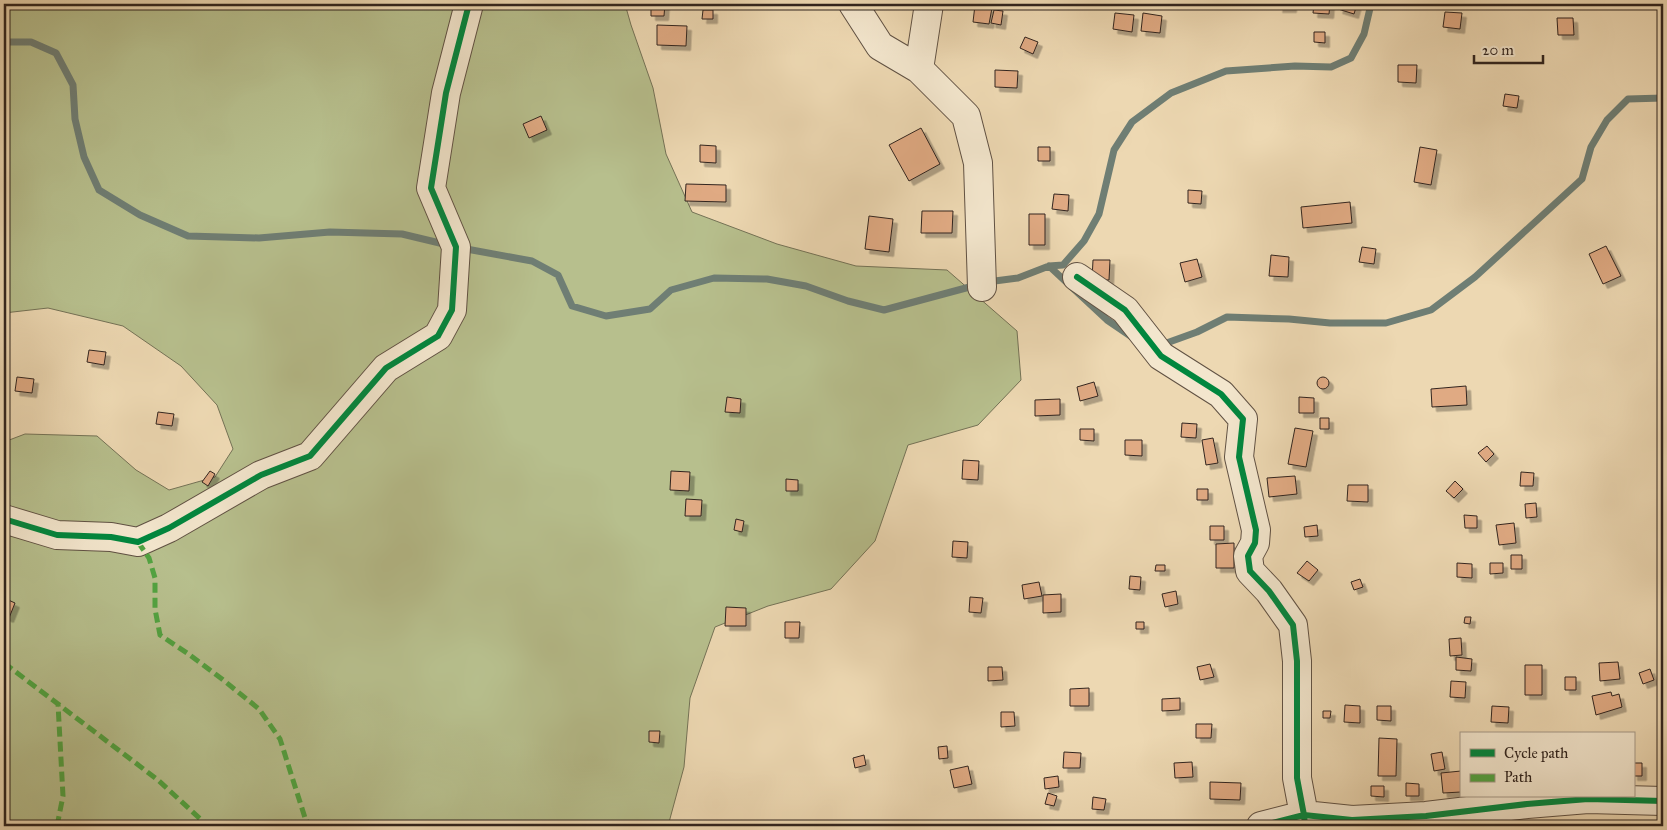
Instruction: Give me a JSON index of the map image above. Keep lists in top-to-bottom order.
{
  "legend": ["Cycle path", "Path"],
  "scale_bar": "20 m"
}
